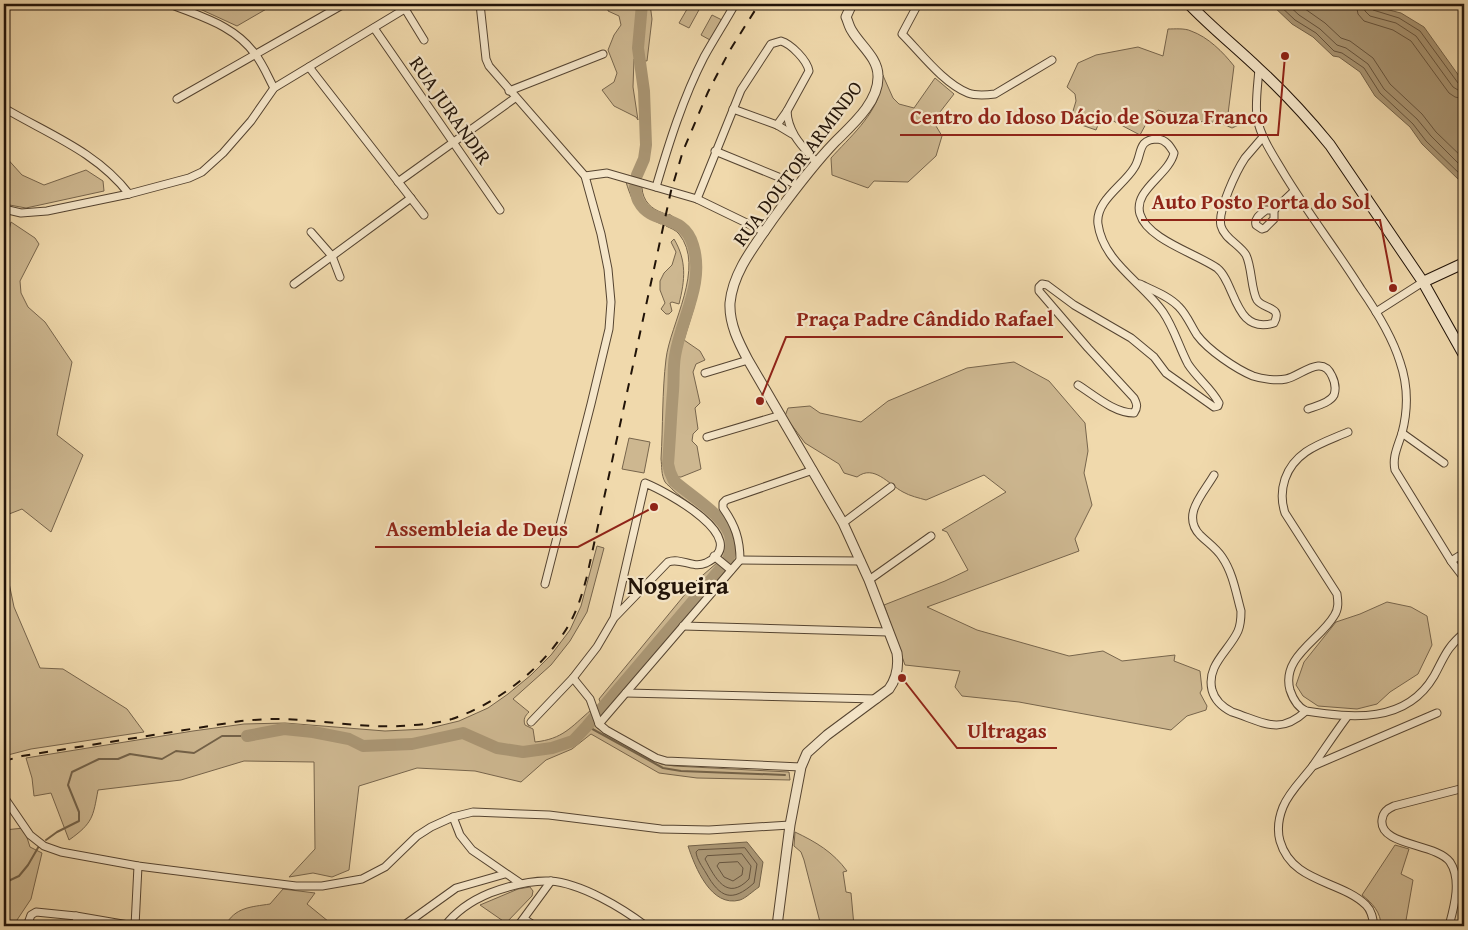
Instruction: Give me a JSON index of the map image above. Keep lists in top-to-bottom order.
{
  "streets": {
    "street": ["RUA JURANDIR", "RUA DOUTOR ARMINDO"]
  },
  "districts": ["Nogueira"],
  "places": [
    "Centro do Idoso Dácio de Souza Franco",
    "Auto Posto Porta do Sol",
    "Praça Padre Cândido Rafael",
    "Assembleia de Deus",
    "Ultragas"
  ]
}
